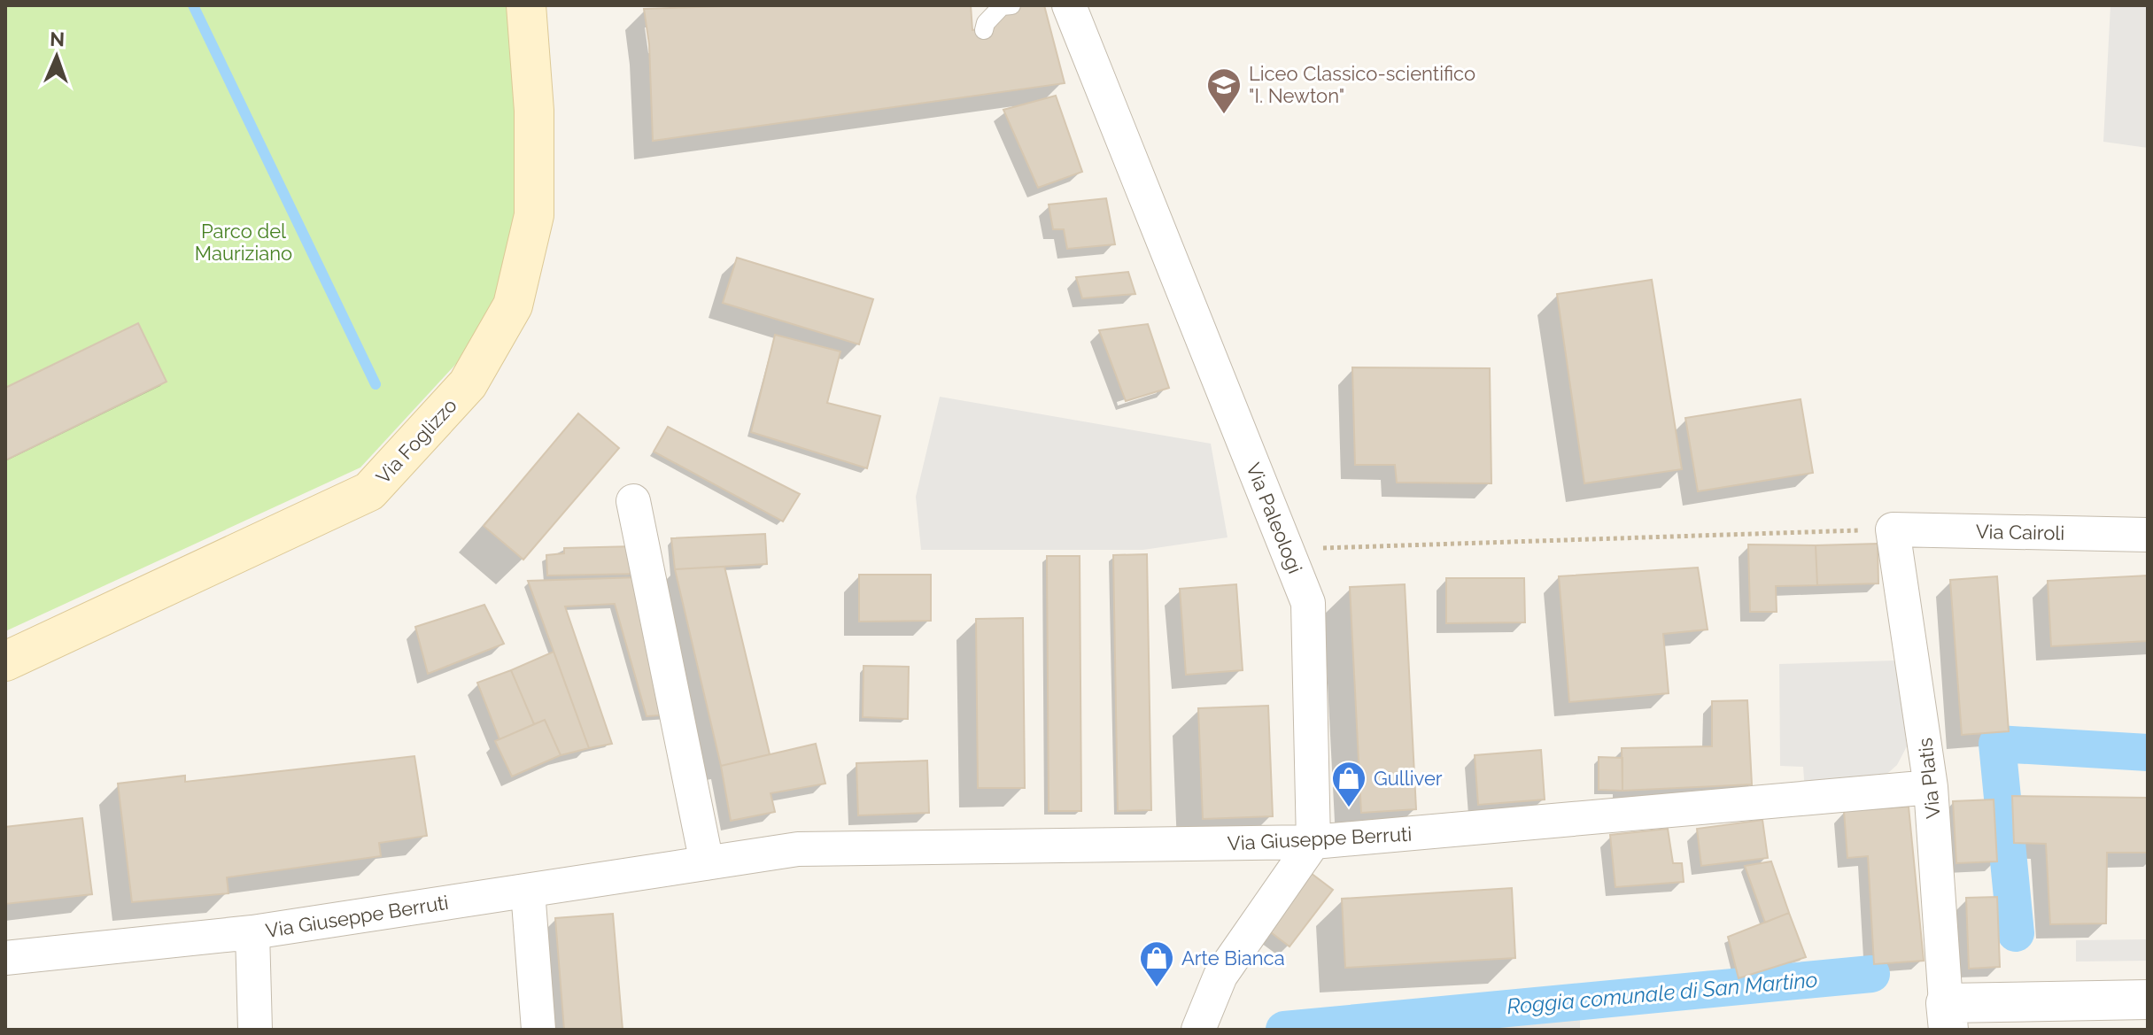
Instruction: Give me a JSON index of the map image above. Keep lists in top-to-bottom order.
{
  "streets": {
    "main road": ["Via Foglizzo"],
    "street": [
      "Via Paleologi",
      "Via Cairoli",
      "Via Platis",
      "Via Giuseppe Berruti"
    ]
  },
  "crossings": [
    ["Via Paleologi", "Via Giuseppe Berruti"],
    ["Via Cairoli", "Via Platis"],
    ["Via Platis", "Via Giuseppe Berruti"]
  ],
  "water": ["Roggia comunale di San Martino"],
  "parks": ["Parco del Mauriziano"],
  "places": {
    "school or university": ["Liceo Classico-scientifico \"I. Newton\""],
    "shop": ["Gulliver", "Arte Bianca"]
  },
  "north": "top"
}
